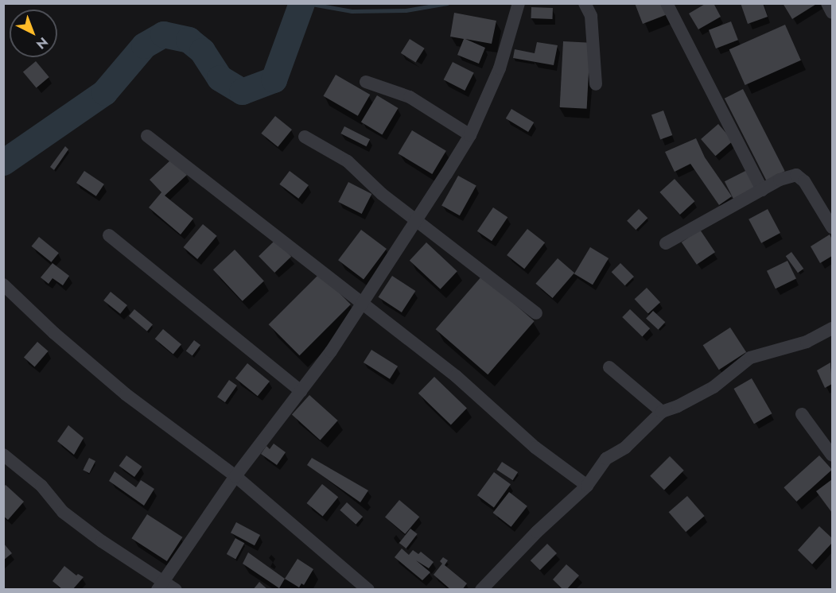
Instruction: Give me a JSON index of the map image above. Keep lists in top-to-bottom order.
{
  "north": "bottom right"
}
